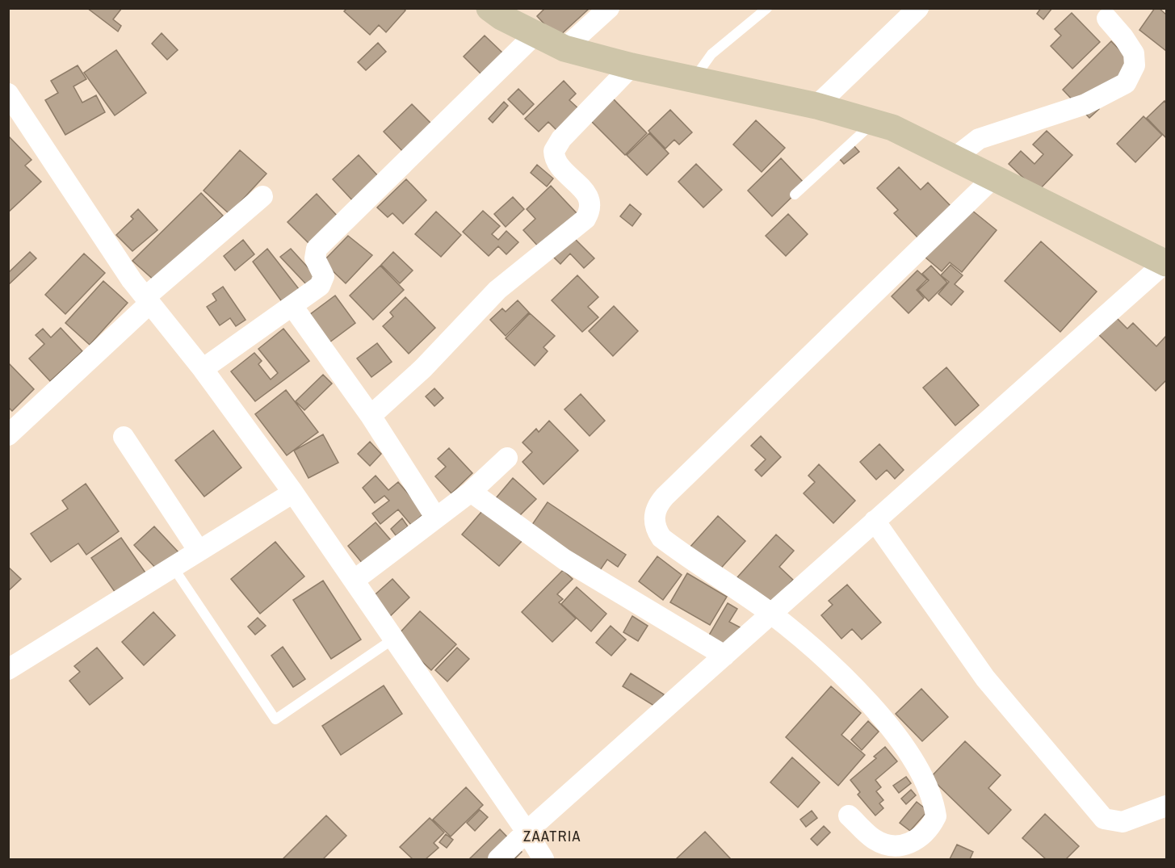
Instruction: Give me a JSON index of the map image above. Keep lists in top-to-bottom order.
{
  "districts": ["ZAATRIA"]
}
